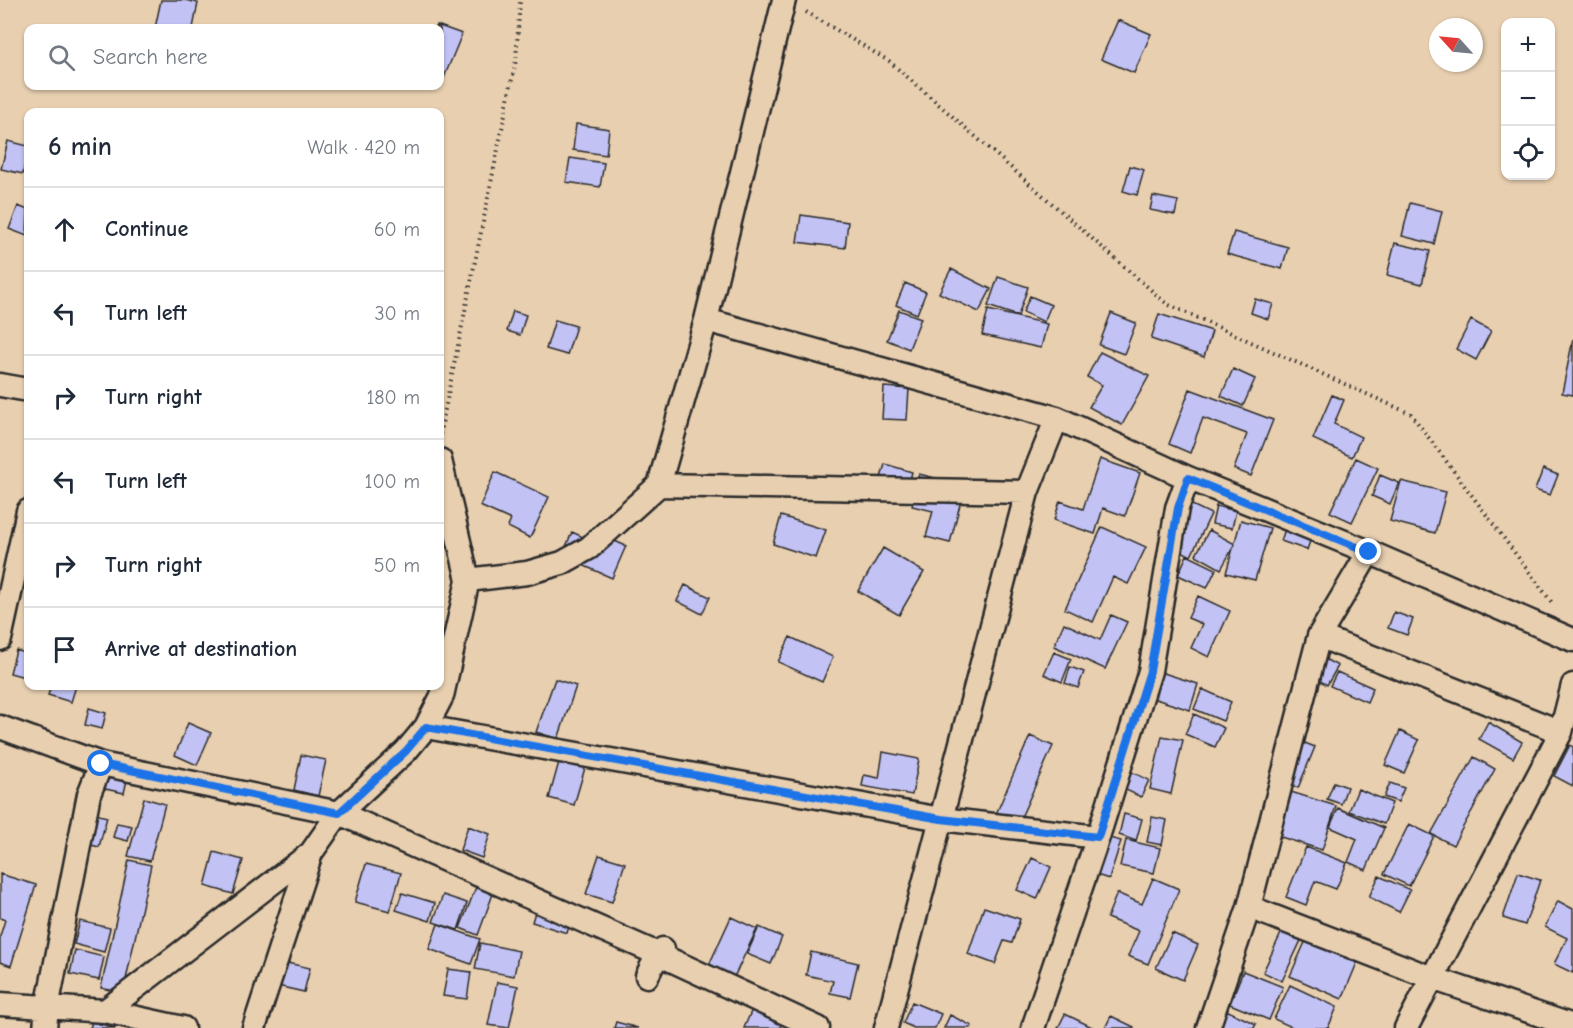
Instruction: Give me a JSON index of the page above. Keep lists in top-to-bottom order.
{
  "north": "top left",
  "page": {
    "map_buttons": ["+", "−"],
    "search": "Search here",
    "heading": ["6 min", "Walk · 420 m"],
    "list": [
      ["Continue", "60 m"],
      ["Turn left", "30 m"],
      ["Turn right", "180 m"],
      ["Turn left", "100 m"],
      ["Turn right", "50 m"],
      "Arrive at destination"
    ]
  }
}
